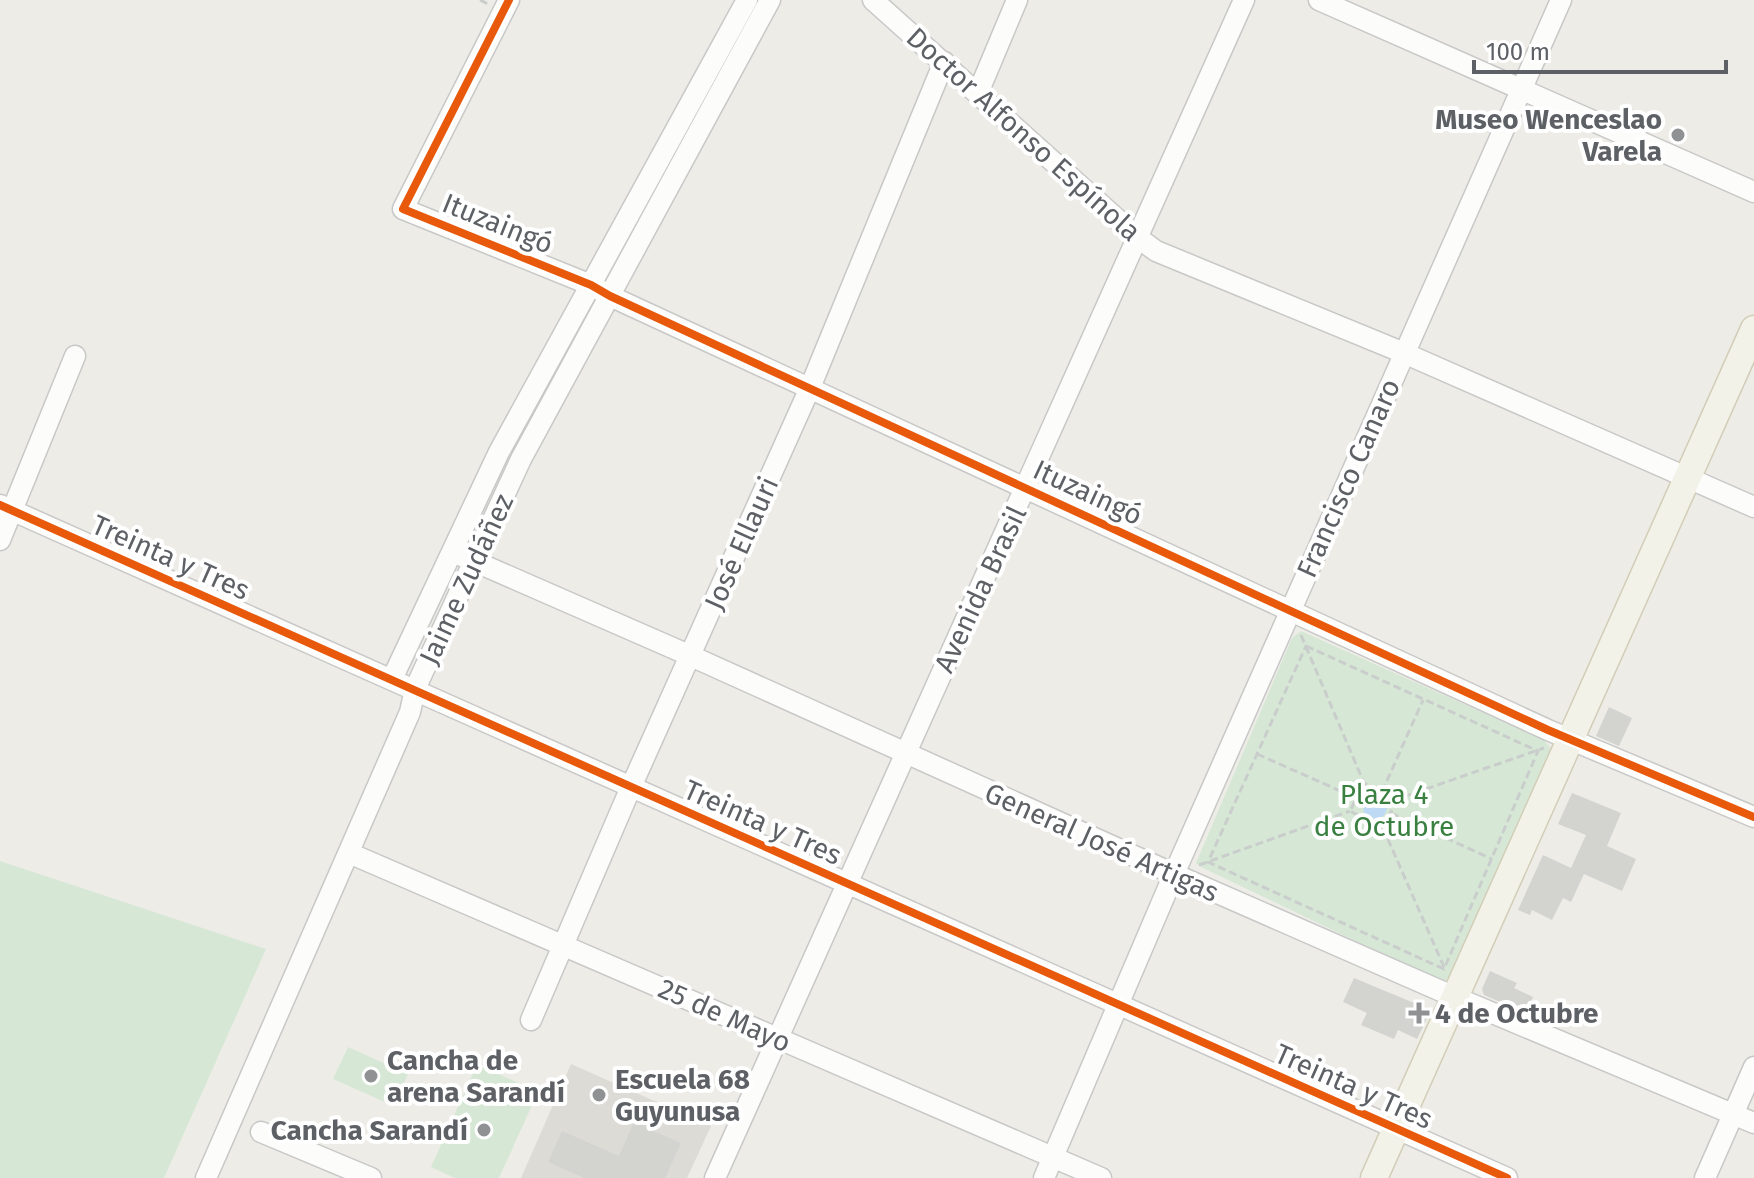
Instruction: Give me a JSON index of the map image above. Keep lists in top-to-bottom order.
{
  "streets": {
    "street": [
      "Doctor Alfonso Espínola",
      "Ituzaingó",
      "Francisco Canaro",
      "José Ellauri",
      "Treinta y Tres",
      "Jaime Zudáñez",
      "Avenida Brasil",
      "General José Artigas",
      "25 de Mayo"
    ]
  },
  "crossings": [
    ["Doctor Alfonso Espínola", "Francisco Canaro"],
    ["Doctor Alfonso Espínola", "José Ellauri"],
    ["Doctor Alfonso Espínola", "Avenida Brasil"],
    ["Ituzaingó", "Francisco Canaro"],
    ["Ituzaingó", "José Ellauri"],
    ["Ituzaingó", "Jaime Zudáñez"],
    ["Ituzaingó", "Avenida Brasil"],
    ["Francisco Canaro", "Treinta y Tres"],
    ["Francisco Canaro", "General José Artigas"],
    ["Francisco Canaro", "25 de Mayo"],
    ["José Ellauri", "Treinta y Tres"],
    ["José Ellauri", "General José Artigas"],
    ["José Ellauri", "25 de Mayo"],
    ["Treinta y Tres", "Jaime Zudáñez"],
    ["Treinta y Tres", "Avenida Brasil"],
    ["Jaime Zudáñez", "General José Artigas"],
    ["Jaime Zudáñez", "25 de Mayo"],
    ["Avenida Brasil", "General José Artigas"],
    ["Avenida Brasil", "25 de Mayo"]
  ],
  "parks": ["Plaza 4 de Octubre"],
  "places": {
    "other": [
      "Museo Wenceslao Varela",
      "Cancha de arena Sarandí",
      "Escuela 68 Guyunusa",
      "Cancha Sarandí"
    ],
    "health": ["4 de Octubre"]
  },
  "scale_bar": "100 m"
}
